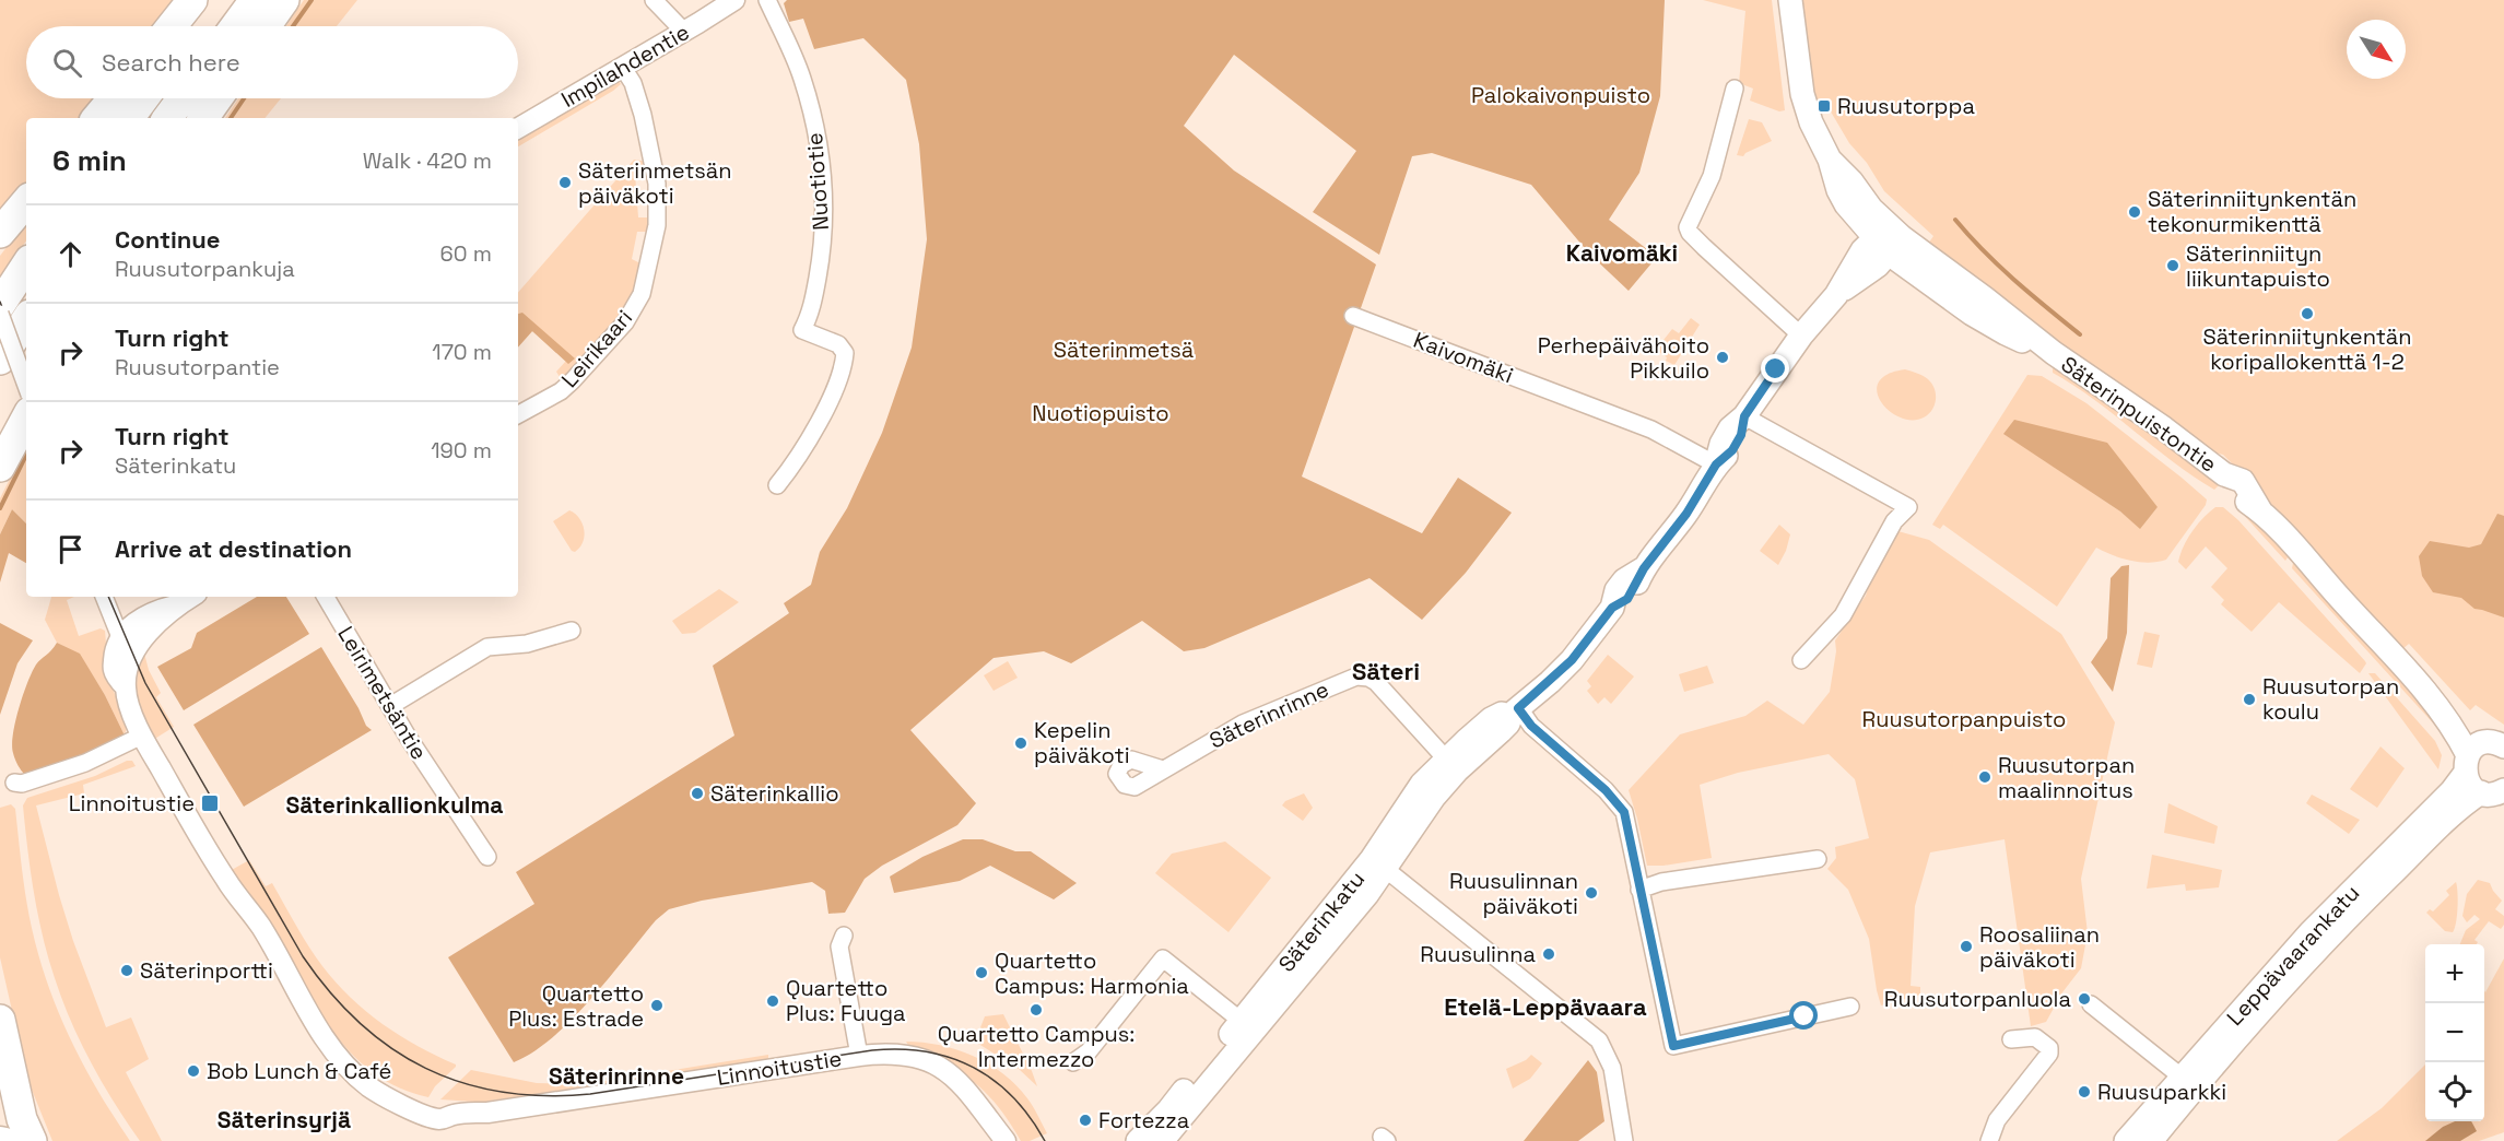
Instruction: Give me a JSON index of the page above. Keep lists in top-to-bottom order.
{
  "streets": {
    "main road": ["Säterinpuistontie", "Säterinkatu", "Leppävaarankatu"],
    "street": [
      "Impilahdentie",
      "Nuotiotie",
      "Leirikaari",
      "Kaivomäki",
      "Leirimetsäntie",
      "Säterinrinne",
      "Linnoitustie"
    ]
  },
  "crossings": [
    ["Impilahdentie", "Leirikaari"],
    ["Kaivomäki", "Säterinkatu"],
    ["Säterinpuistontie", "Säterinkatu"],
    ["Säterinpuistontie", "Leppävaarankatu"],
    ["Säterinrinne", "Säterinkatu"]
  ],
  "districts": [
    "Kaivomäki",
    "Säteri",
    "Säterinkallionkulma",
    "Etelä-Leppävaara",
    "Säterinrinne",
    "Säterinsyrjä"
  ],
  "parks": [
    "Palokaivonpuisto",
    "Säterinmetsä",
    "Nuotiopuisto",
    "Ruusutorpanpuisto"
  ],
  "places": {
    "transit": ["Ruusutorppa", "Linnoitustie"],
    "other": [
      "Säterinmetsän päiväkoti",
      "Säterinniitynkentän tekonurmikenttä",
      "Säterinniityn liikuntapuisto",
      "Säterinniitynkentän koripallokenttä 1-2",
      "Perhepäivähoito Pikkuilo",
      "Ruusutorpan koulu",
      "Kepelin päiväkoti",
      "Ruusutorpan maalinnoitus",
      "Säterinkallio",
      "Ruusulinnan päiväkoti",
      "Roosaliinan päiväkoti",
      "Ruusulinna",
      "Säterinportti",
      "Quartetto Campus: Harmonia",
      "Ruusutorpanluola",
      "Quartetto Plus: Fuuga",
      "Quartetto Plus: Estrade",
      "Quartetto Campus: Intermezzo",
      "Bob Lunch & Café",
      "Ruusuparkki",
      "Fortezza"
    ]
  },
  "north": "bottom right",
  "page": {
    "search": "Search here",
    "heading": ["6 min", "Walk · 420 m"],
    "list": [
      ["Continue", "Ruusutorpankuja", "60 m"],
      ["Turn right", "Ruusutorpantie", "170 m"],
      ["Turn right", "Säterinkatu", "190 m"],
      "Arrive at destination"
    ],
    "map_buttons": ["+", "−"]
  }
}
